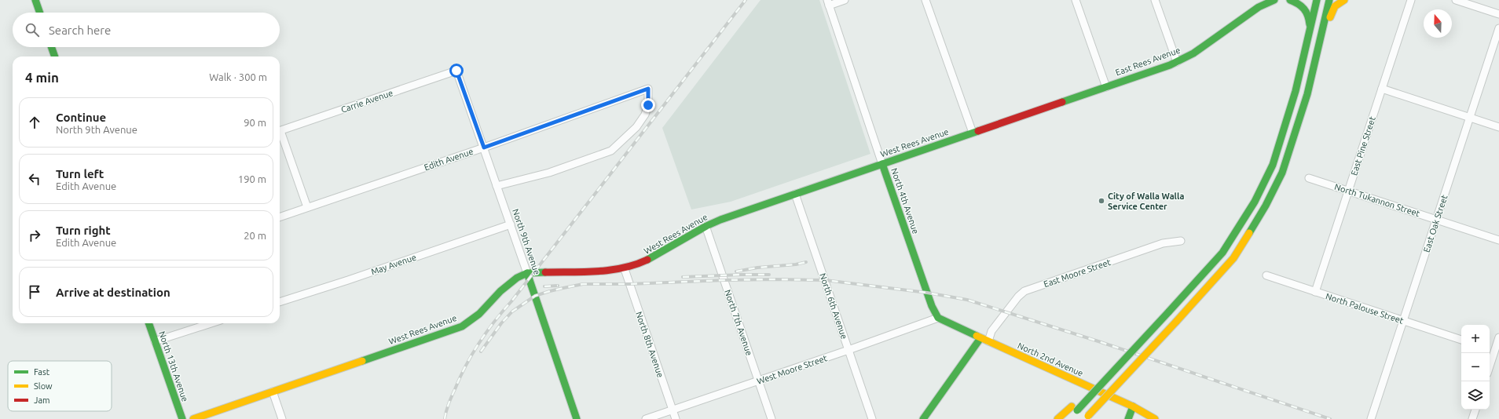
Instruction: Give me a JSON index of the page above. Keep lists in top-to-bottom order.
{
  "streets": {
    "main road": [
      "East Rees Avenue",
      "West Rees Avenue",
      "North 4th Avenue",
      "North 9th Avenue",
      "North 2nd Avenue",
      "North 13th Avenue"
    ],
    "street": [
      "Carrie Avenue",
      "East Pine Street",
      "Edith Avenue",
      "North Tukannon Street",
      "East Oak Street",
      "May Avenue",
      "East Moore Street",
      "North 6th Avenue",
      "North Palouse Street",
      "North 7th Avenue",
      "North 8th Avenue",
      "West Moore Street"
    ]
  },
  "crossings": [
    ["East Rees Avenue", "West Rees Avenue"],
    ["Carrie Avenue", "North 9th Avenue"],
    ["West Rees Avenue", "North 4th Avenue"],
    ["West Rees Avenue", "North 9th Avenue"],
    ["West Rees Avenue", "North 6th Avenue"],
    ["West Rees Avenue", "North 7th Avenue"],
    ["West Rees Avenue", "North 8th Avenue"],
    ["East Pine Street", "North Tukannon Street"],
    ["East Pine Street", "North Palouse Street"],
    ["Edith Avenue", "North 9th Avenue"],
    ["North Tukannon Street", "East Oak Street"],
    ["North 4th Avenue", "North 2nd Avenue"],
    ["North 4th Avenue", "West Moore Street"],
    ["East Oak Street", "North Palouse Street"],
    ["North 9th Avenue", "May Avenue"],
    ["East Moore Street", "North 2nd Avenue"],
    ["North 6th Avenue", "West Moore Street"],
    ["North 7th Avenue", "West Moore Street"],
    ["North 8th Avenue", "West Moore Street"],
    ["North 2nd Avenue", "West Moore Street"]
  ],
  "places": ["City of Walla Walla Service Center"],
  "legend": ["Fast", "Slow", "Jam"],
  "north": "top",
  "page": {
    "search": "Search here",
    "heading": ["4 min", "Walk · 300 m"],
    "list": [
      ["Continue", "North 9th Avenue", "90 m"],
      ["Turn left", "Edith Avenue", "190 m"],
      ["Turn right", "Edith Avenue", "20 m"],
      "Arrive at destination"
    ],
    "map_buttons": ["+", "−"]
  }
}
